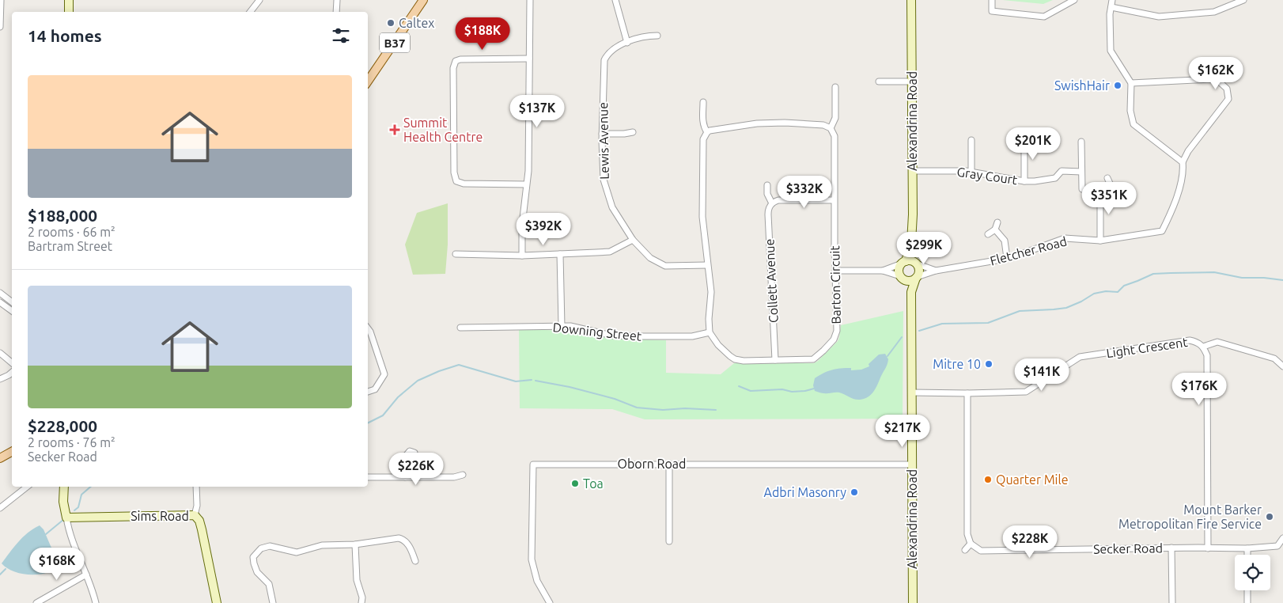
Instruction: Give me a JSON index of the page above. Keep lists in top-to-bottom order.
{
  "streets": {
    "main road": ["B37", "Alexandrina Road", "Sims Road"],
    "street": [
      "Lewis Avenue",
      "Gray Court",
      "Fletcher Road",
      "Collett Avenue",
      "Barton Circuit",
      "Downing Street",
      "Light Crescent",
      "Oborn Road",
      "Secker Road"
    ]
  },
  "crossings": [
    ["Alexandrina Road", "Gray Court"],
    ["Alexandrina Road", "Fletcher Road"],
    ["Alexandrina Road", "Oborn Road"],
    ["Collett Avenue", "Barton Circuit"],
    ["Barton Circuit", "Downing Street"],
    ["Light Crescent", "Secker Road"]
  ],
  "places": {
    "other": [
      "Caltex",
      "SwishHair",
      "Mitre 10",
      "Quarter Mile",
      "Toa",
      "Adbri Masonry",
      "Mount Barker Metropolitan Fire Service"
    ],
    "health": ["Summit Health Centre"]
  },
  "page": {
    "heading": "14 homes",
    "price": [
      "$188K",
      "$162K",
      "$137K",
      "$201K",
      "$332K",
      "$351K",
      "$392K",
      "$299K",
      "$141K",
      "$176K",
      "$217K",
      "$226K",
      "$228K",
      "$168K"
    ],
    "list": [
      {
        "name": "$188,000",
        "note": "2 rooms · 66 m² · Bartram Street"
      },
      {
        "name": "$228,000",
        "note": "2 rooms · 76 m² · Secker Road"
      }
    ]
  }
}
